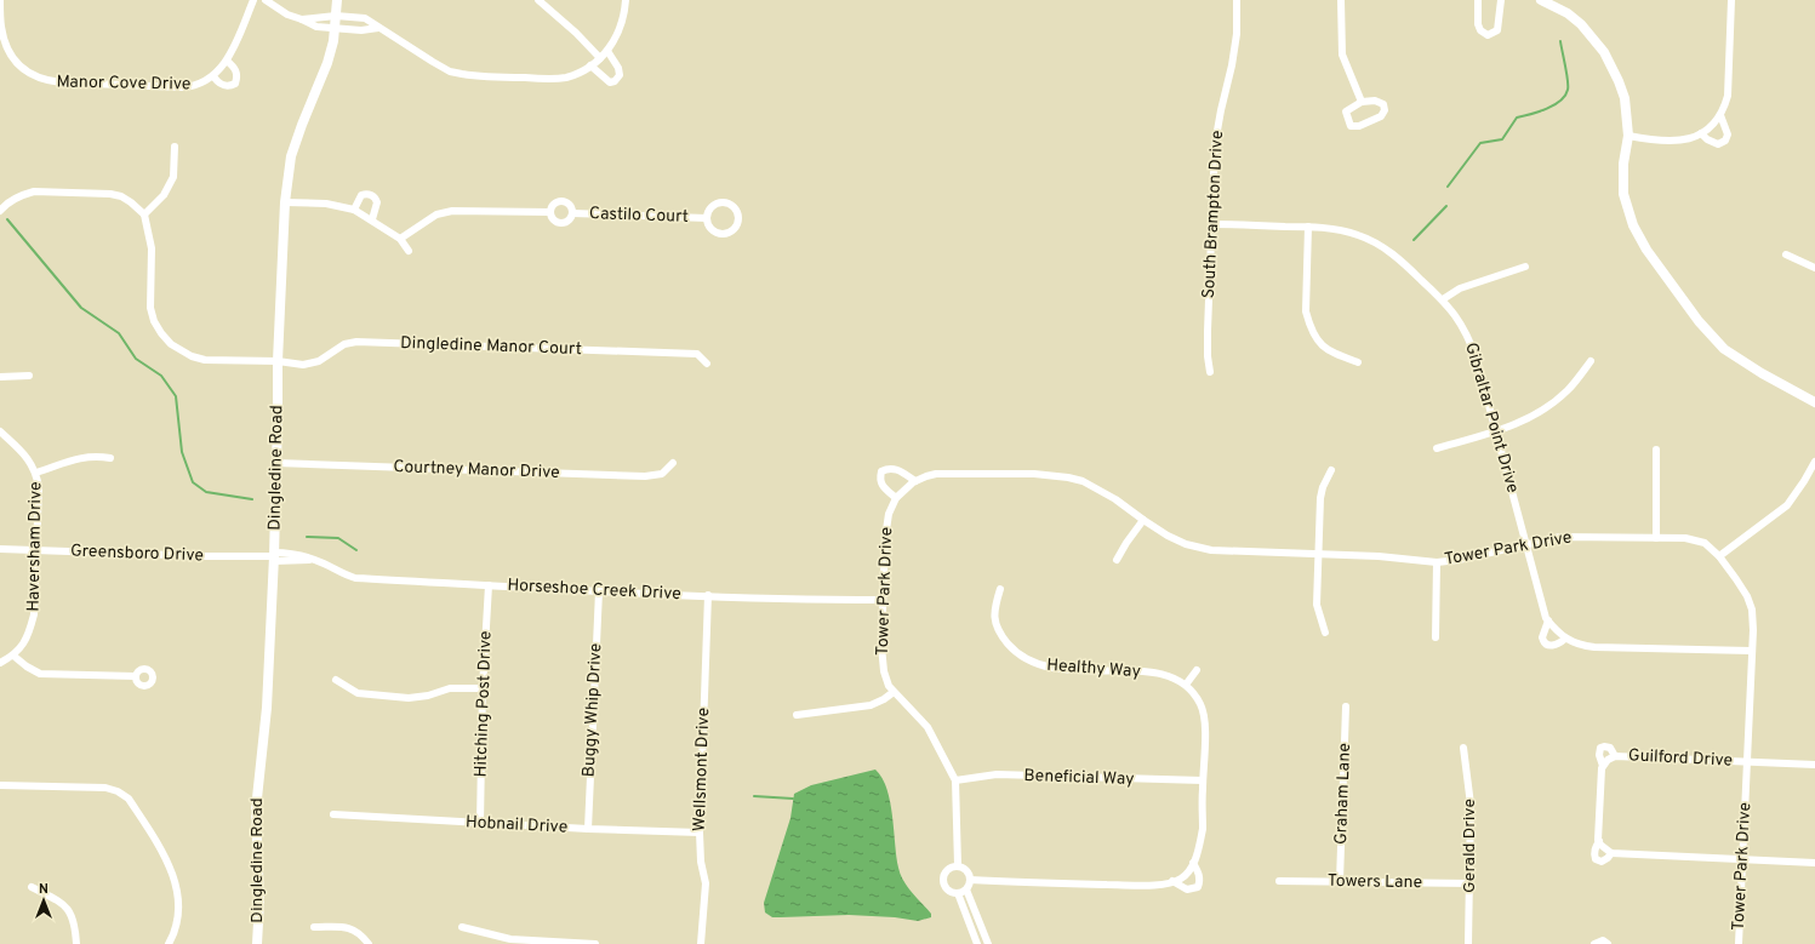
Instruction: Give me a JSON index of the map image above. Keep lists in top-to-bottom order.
{
  "streets": {
    "street": [
      "Manor Cove Drive",
      "South Brampton Drive",
      "Castilo Court",
      "Dingledine Manor Court",
      "Gibraltar Point Drive",
      "Dingledine Road",
      "Courtney Manor Drive",
      "Haversham Drive",
      "Tower Park Drive",
      "Greensboro Drive",
      "Horseshoe Creek Drive",
      "Healthy Way",
      "Hitching Post Drive",
      "Buggy Whip Drive",
      "Guilford Drive",
      "Wellsmont Drive",
      "Beneficial Way",
      "Graham Lane",
      "Hobnail Drive",
      "Gerald Drive",
      "Towers Lane"
    ]
  },
  "crossings": [
    ["South Brampton Drive", "Gibraltar Point Drive"],
    ["Dingledine Manor Court", "Dingledine Road"],
    ["Gibraltar Point Drive", "Tower Park Drive"],
    ["Dingledine Road", "Courtney Manor Drive"],
    ["Dingledine Road", "Greensboro Drive"],
    ["Dingledine Road", "Horseshoe Creek Drive"],
    ["Haversham Drive", "Greensboro Drive"],
    ["Tower Park Drive", "Horseshoe Creek Drive"],
    ["Tower Park Drive", "Healthy Way"],
    ["Tower Park Drive", "Guilford Drive"],
    ["Tower Park Drive", "Beneficial Way"],
    ["Greensboro Drive", "Horseshoe Creek Drive"],
    ["Horseshoe Creek Drive", "Hitching Post Drive"],
    ["Horseshoe Creek Drive", "Buggy Whip Drive"],
    ["Horseshoe Creek Drive", "Wellsmont Drive"],
    ["Healthy Way", "Beneficial Way"],
    ["Hitching Post Drive", "Hobnail Drive"],
    ["Buggy Whip Drive", "Hobnail Drive"],
    ["Wellsmont Drive", "Hobnail Drive"],
    ["Graham Lane", "Towers Lane"],
    ["Gerald Drive", "Towers Lane"]
  ],
  "north": "top"
}
